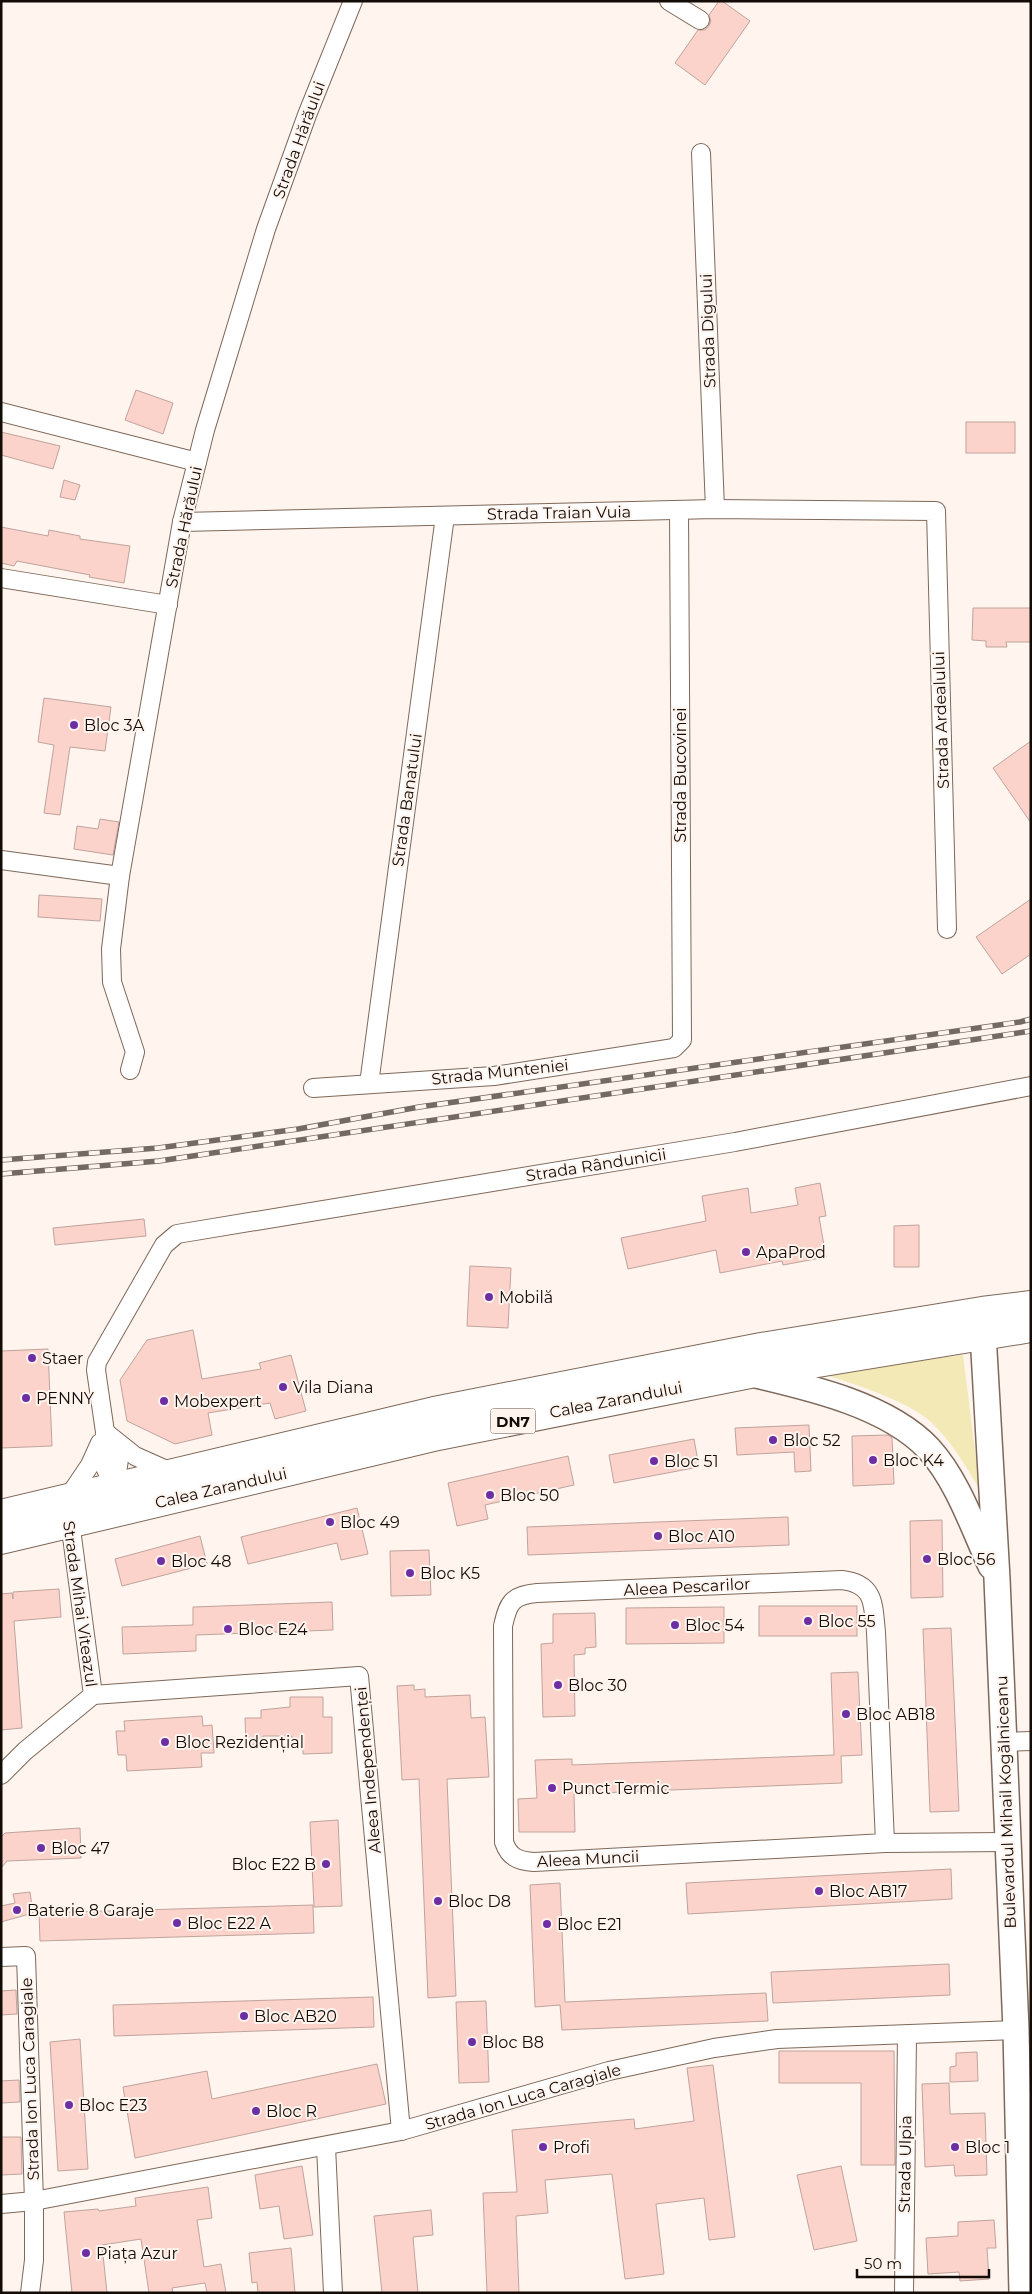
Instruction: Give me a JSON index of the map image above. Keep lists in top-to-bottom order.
{
  "streets": {
    "main road": ["Calea Zarandului", "DN7"],
    "street": [
      "Strada Hărăului",
      "Strada Digului",
      "Strada Traian Vuia",
      "Strada Ardealului",
      "Strada Bucovinei",
      "Strada Banatului",
      "Strada Munteniei",
      "Strada Rândunicii",
      "Aleea Pescarilor",
      "Strada Mihai Viteazul",
      "Aleea Independenței",
      "Bulevardul Mihail Kogălniceanu",
      "Aleea Muncii",
      "Strada Ion Luca Caragiale",
      "Strada Ulpia"
    ]
  },
  "crossings": [
    ["Strada Hărăului", "Strada Traian Vuia"],
    ["Strada Digului", "Strada Traian Vuia"],
    ["Strada Traian Vuia", "Strada Ardealului"],
    ["Strada Traian Vuia", "Strada Bucovinei"],
    ["Strada Traian Vuia", "Strada Banatului"],
    ["Strada Bucovinei", "Strada Munteniei"],
    ["Strada Banatului", "Strada Munteniei"],
    ["Strada Rândunicii", "Strada Mihai Viteazul"],
    ["Calea Zarandului", "Strada Mihai Viteazul"],
    ["Calea Zarandului", "Bulevardul Mihail Kogălniceanu"],
    ["Aleea Pescarilor", "Aleea Muncii"],
    ["Strada Mihai Viteazul", "Aleea Independenței"],
    ["Aleea Independenței", "Strada Ion Luca Caragiale"],
    ["Bulevardul Mihail Kogălniceanu", "Aleea Muncii"],
    ["Bulevardul Mihail Kogălniceanu", "Strada Ion Luca Caragiale"],
    ["Strada Ion Luca Caragiale", "Strada Ulpia"]
  ],
  "places": [
    "Bloc 3A",
    "ApaProd",
    "Mobilă",
    "Staer",
    "Vila Diana",
    "PENNY",
    "Mobexpert",
    "Bloc 52",
    "Bloc K4",
    "Bloc 51",
    "Bloc 50",
    "Bloc 49",
    "Bloc A10",
    "Bloc 56",
    "Bloc 48",
    "Bloc K5",
    "Bloc 55",
    "Bloc 54",
    "Bloc E24",
    "Bloc 30",
    "Bloc AB18",
    "Bloc Rezidențial",
    "Punct Termic",
    "Bloc 47",
    "Bloc E22 B",
    "Bloc AB17",
    "Bloc D8",
    "Baterie 8 Garaje",
    "Bloc E22 A",
    "Bloc E21",
    "Bloc AB20",
    "Bloc B8",
    "Bloc E23",
    "Bloc R",
    "Profi",
    "Bloc 1",
    "Piața Azur"
  ],
  "scale_bar": "50 m"
}
